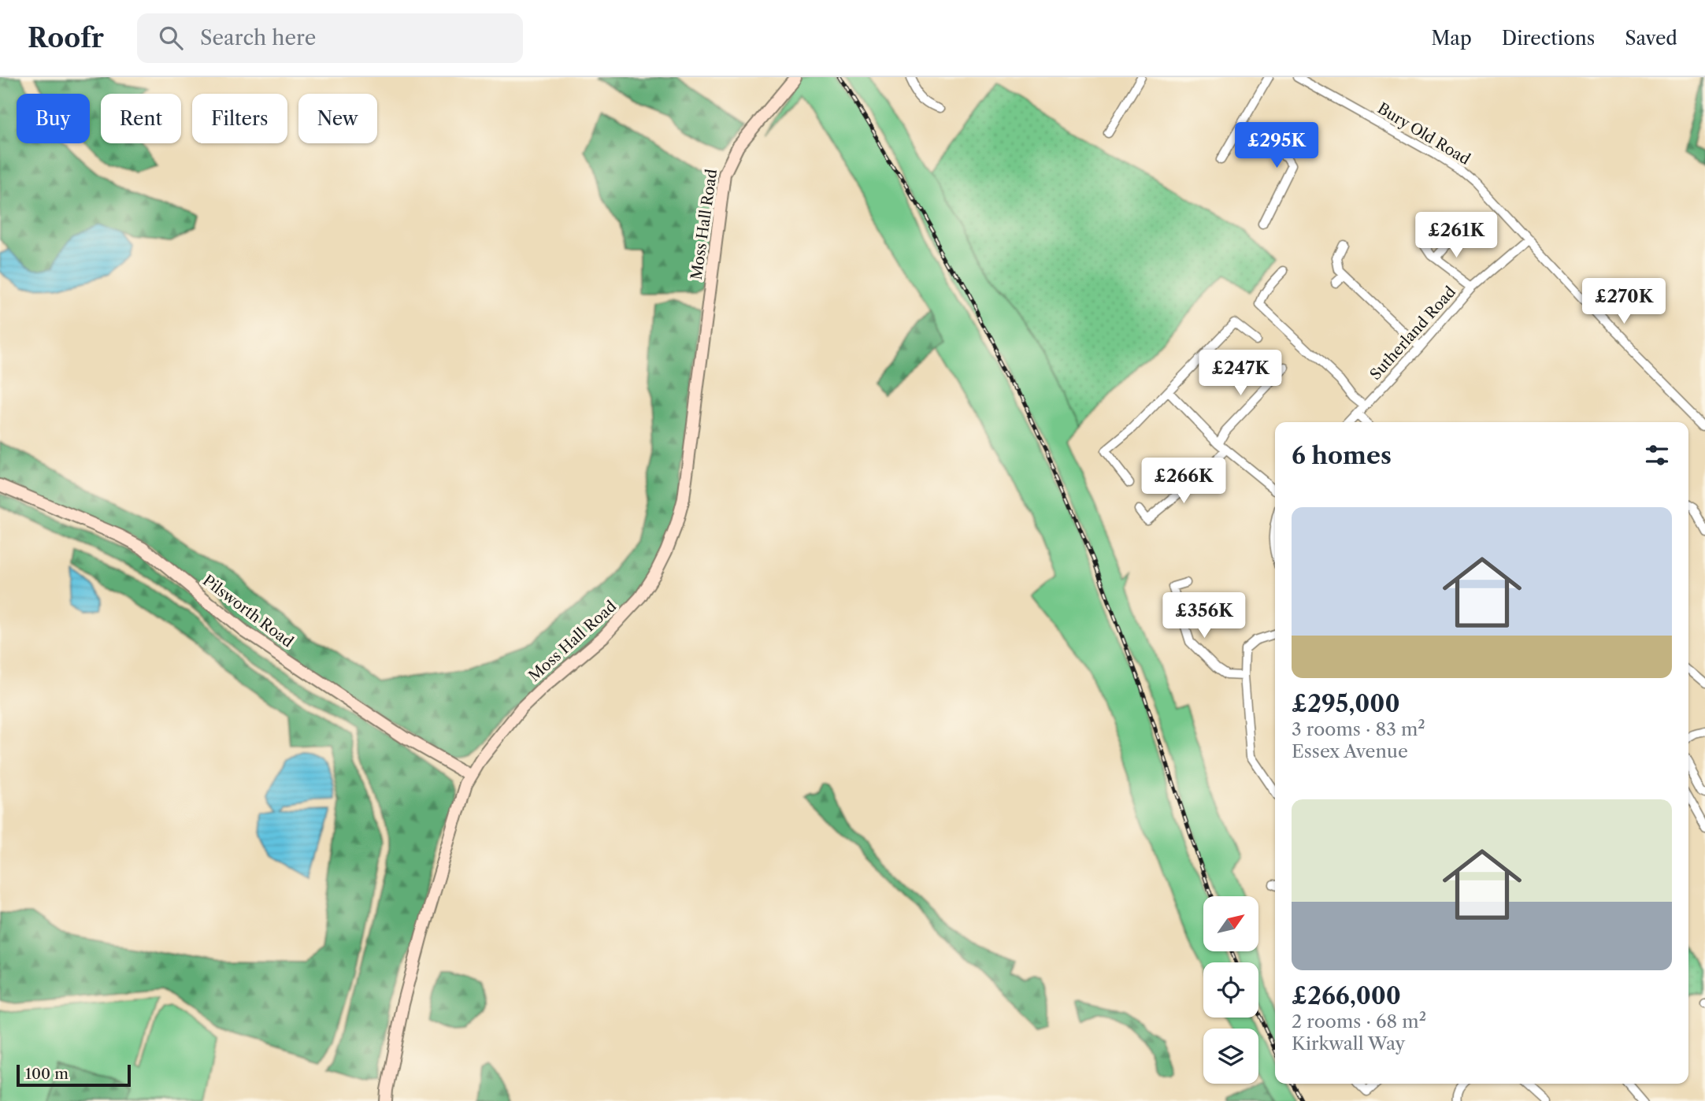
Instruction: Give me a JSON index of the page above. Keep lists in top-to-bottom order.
{
  "streets": {
    "street": [
      "Bury Old Road",
      "Moss Hall Road",
      "Sutherland Road",
      "Pilsworth Road"
    ]
  },
  "crossings": [
    ["Bury Old Road", "Sutherland Road"],
    ["Moss Hall Road", "Pilsworth Road"]
  ],
  "scale_bar": "100 m",
  "north": "top right",
  "page": {
    "header": "Roofr",
    "search": "Search here",
    "nav": ["Map", "Directions", "Saved"],
    "chip": [
      "Buy",
      "Rent",
      "Filters",
      "New"
    ],
    "price": [
      "£295K",
      "£261K",
      "£270K",
      "£247K",
      "£266K",
      "£356K"
    ],
    "heading": "6 homes",
    "list": [
      {
        "name": "£295,000",
        "note": "3 rooms · 83 m² · Essex Avenue"
      },
      {
        "name": "£266,000",
        "note": "2 rooms · 68 m² · Kirkwall Way"
      }
    ],
    "scale": "100 m"
  }
}
